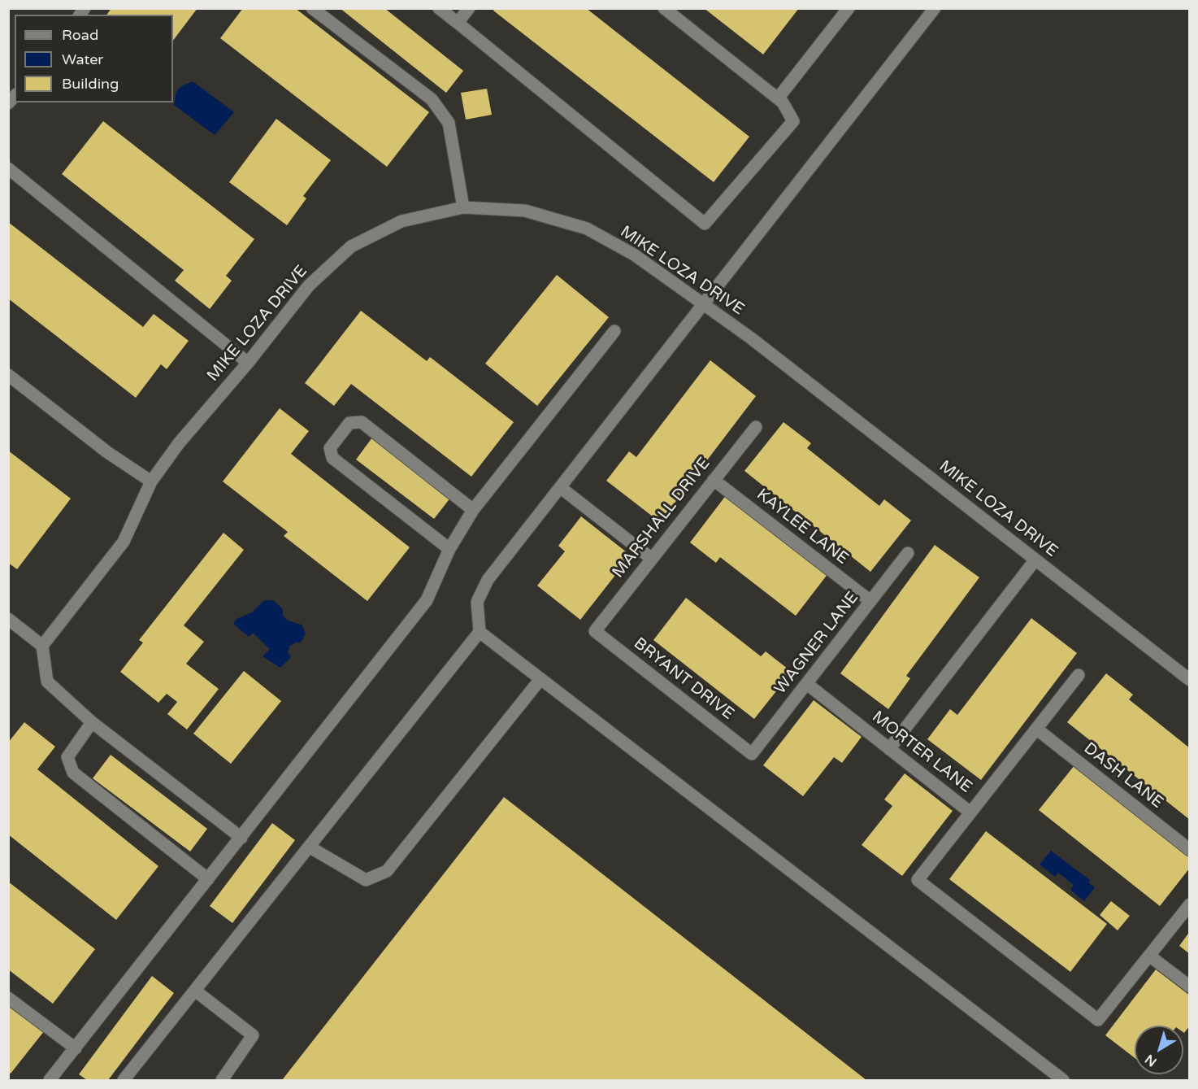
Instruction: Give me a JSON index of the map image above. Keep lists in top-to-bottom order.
{
  "streets": {
    "street": [
      "MIKE LOZA DRIVE",
      "MARSHALL DRIVE",
      "KAYLEE LANE",
      "WAGNER LANE",
      "BRYANT DRIVE",
      "MORTER LANE",
      "DASH LANE"
    ]
  },
  "crossings": [
    ["MARSHALL DRIVE", "KAYLEE LANE"],
    ["MARSHALL DRIVE", "BRYANT DRIVE"],
    ["KAYLEE LANE", "WAGNER LANE"],
    ["WAGNER LANE", "BRYANT DRIVE"],
    ["WAGNER LANE", "MORTER LANE"],
    ["MORTER LANE", "DASH LANE"]
  ],
  "legend": ["Road", "Water", "Building"],
  "north": "bottom left"
}
